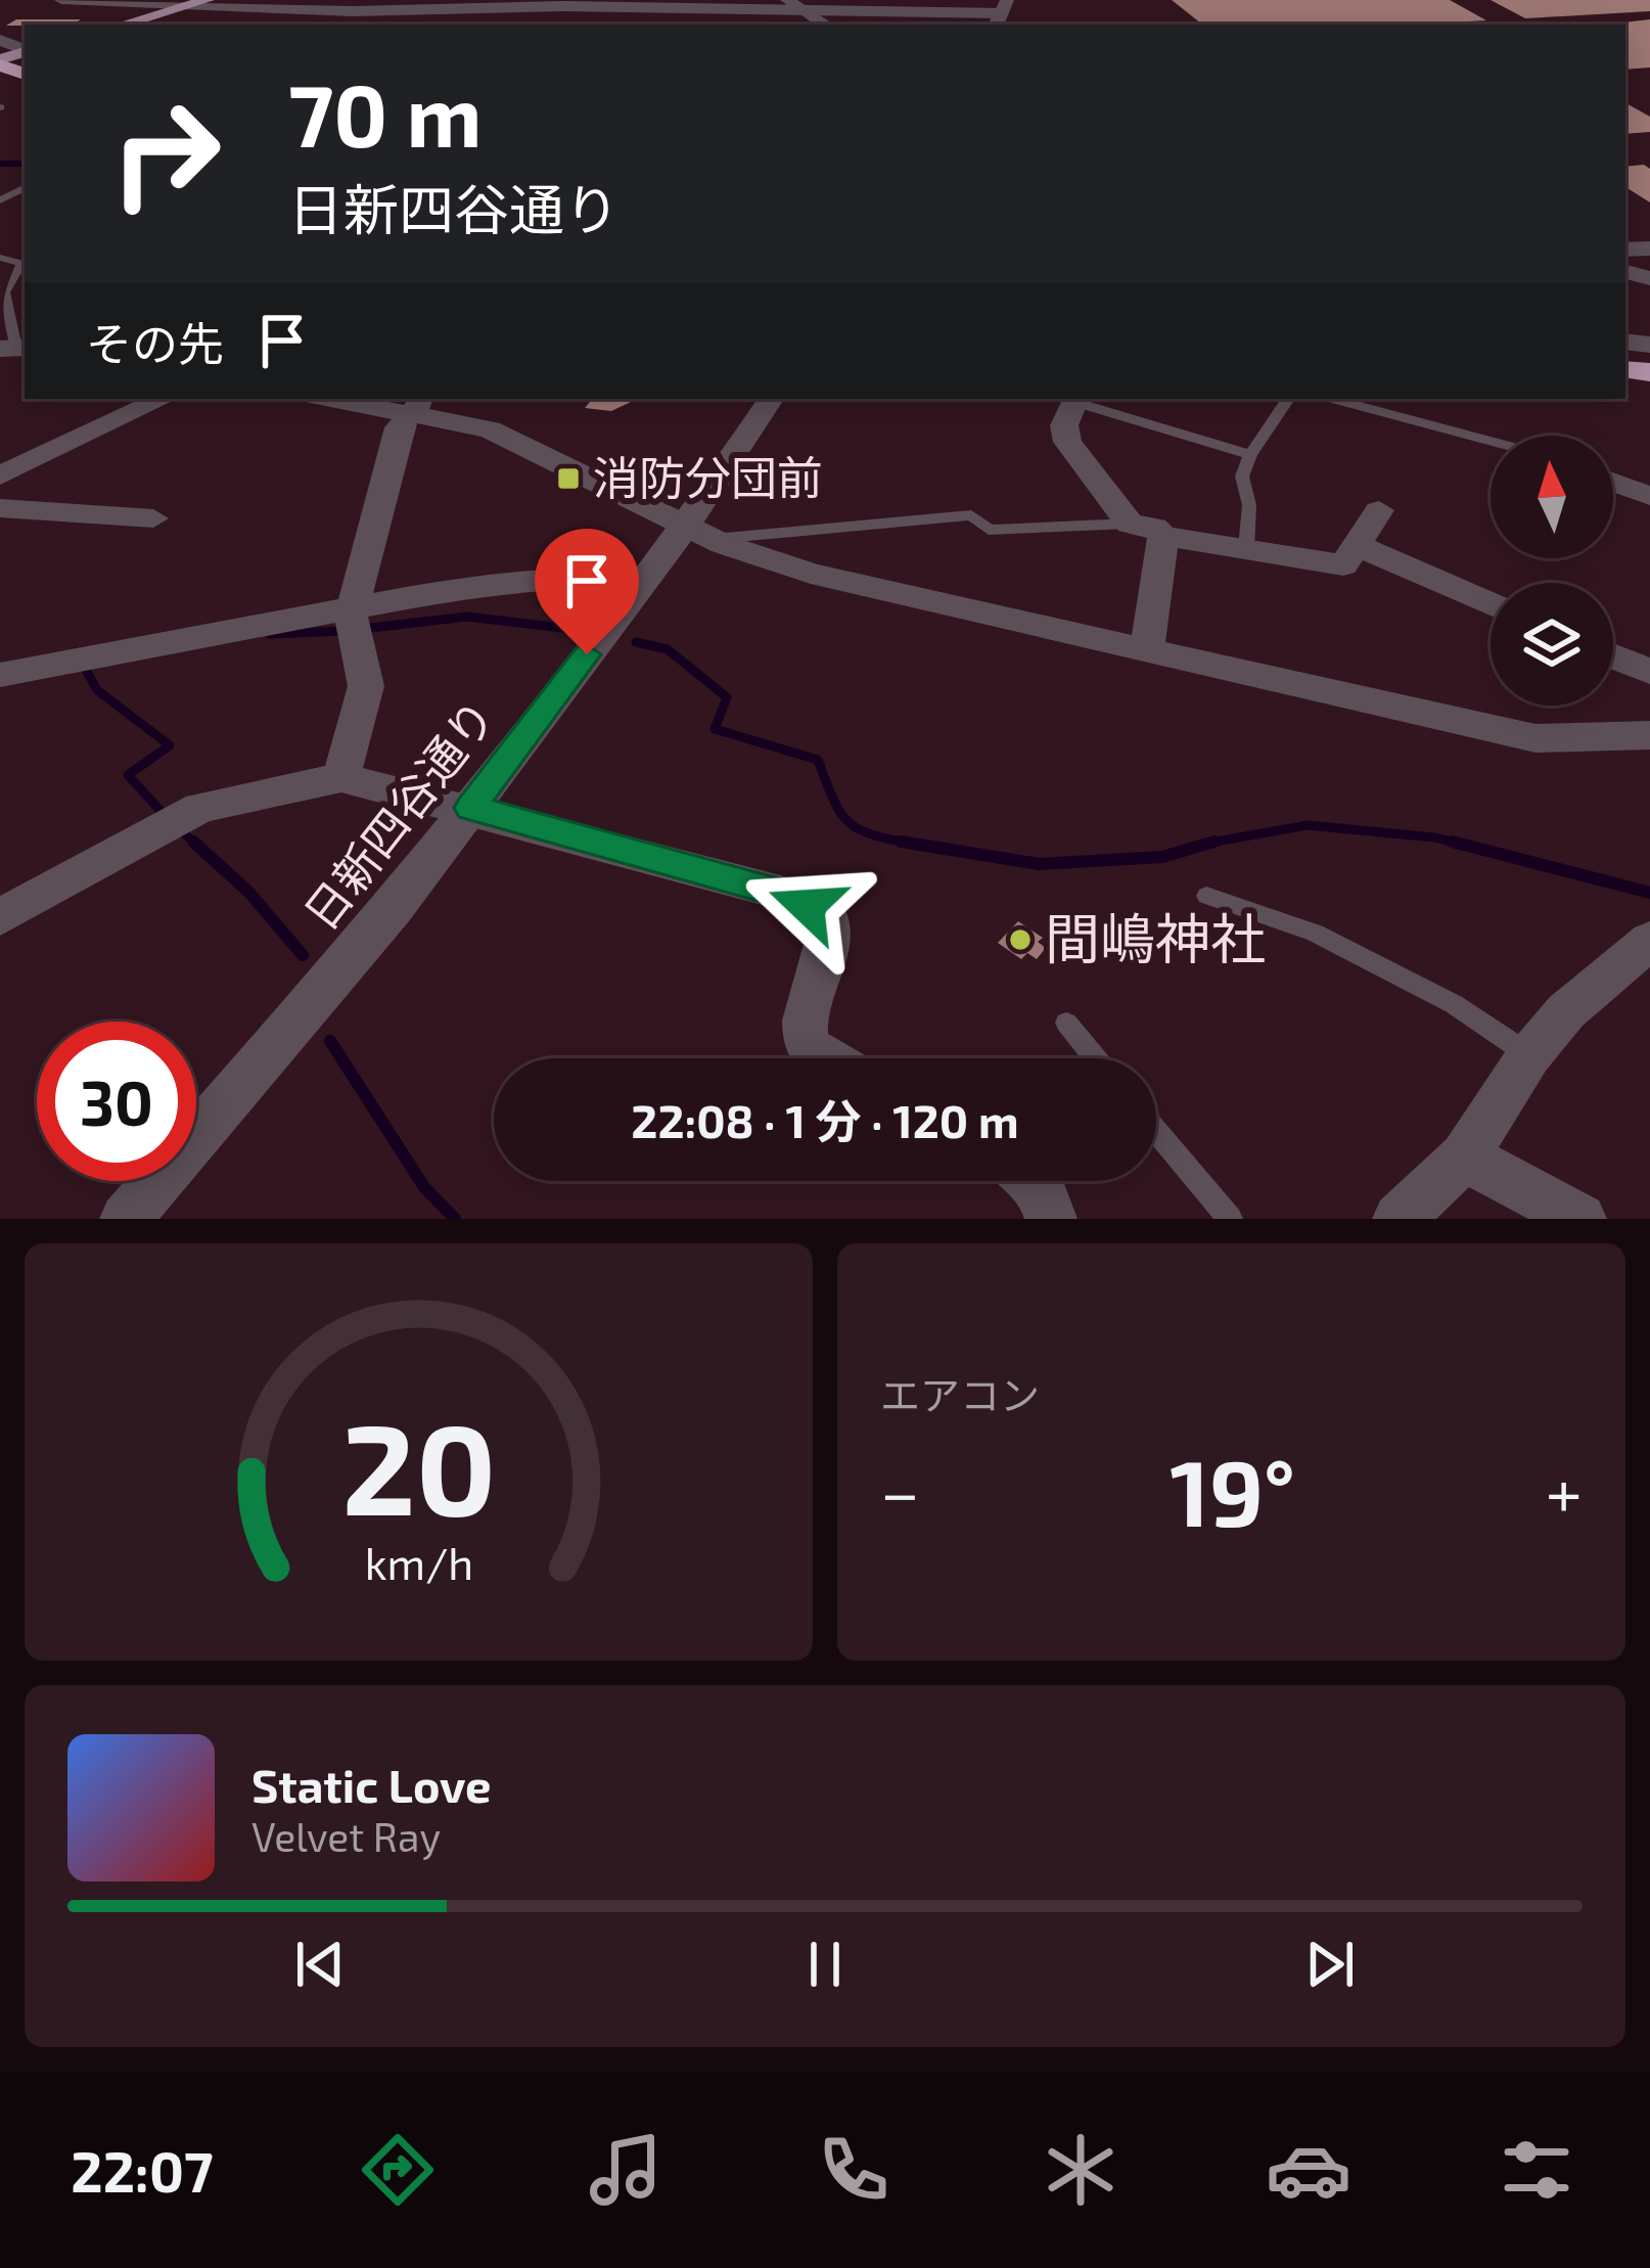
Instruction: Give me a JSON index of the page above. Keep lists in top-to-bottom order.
{
  "streets": {
    "street": ["日新四谷通り"]
  },
  "places": {
    "transit": ["消防分団前"],
    "other": ["間嶋神社"]
  },
  "north": "top",
  "page": {
    "turn": ["70 m", "日新四谷通り"],
    "then": "その先",
    "limit": "30",
    "trip": "22:08 · 1 分 · 120 m",
    "tile": "エアコン",
    "heat": ["−", "19°", "+"],
    "song": ["Static Love", "Velvet Ray"],
    "tabs": "22:07",
    "gauge": ["20", "km/h"]
  }
}
